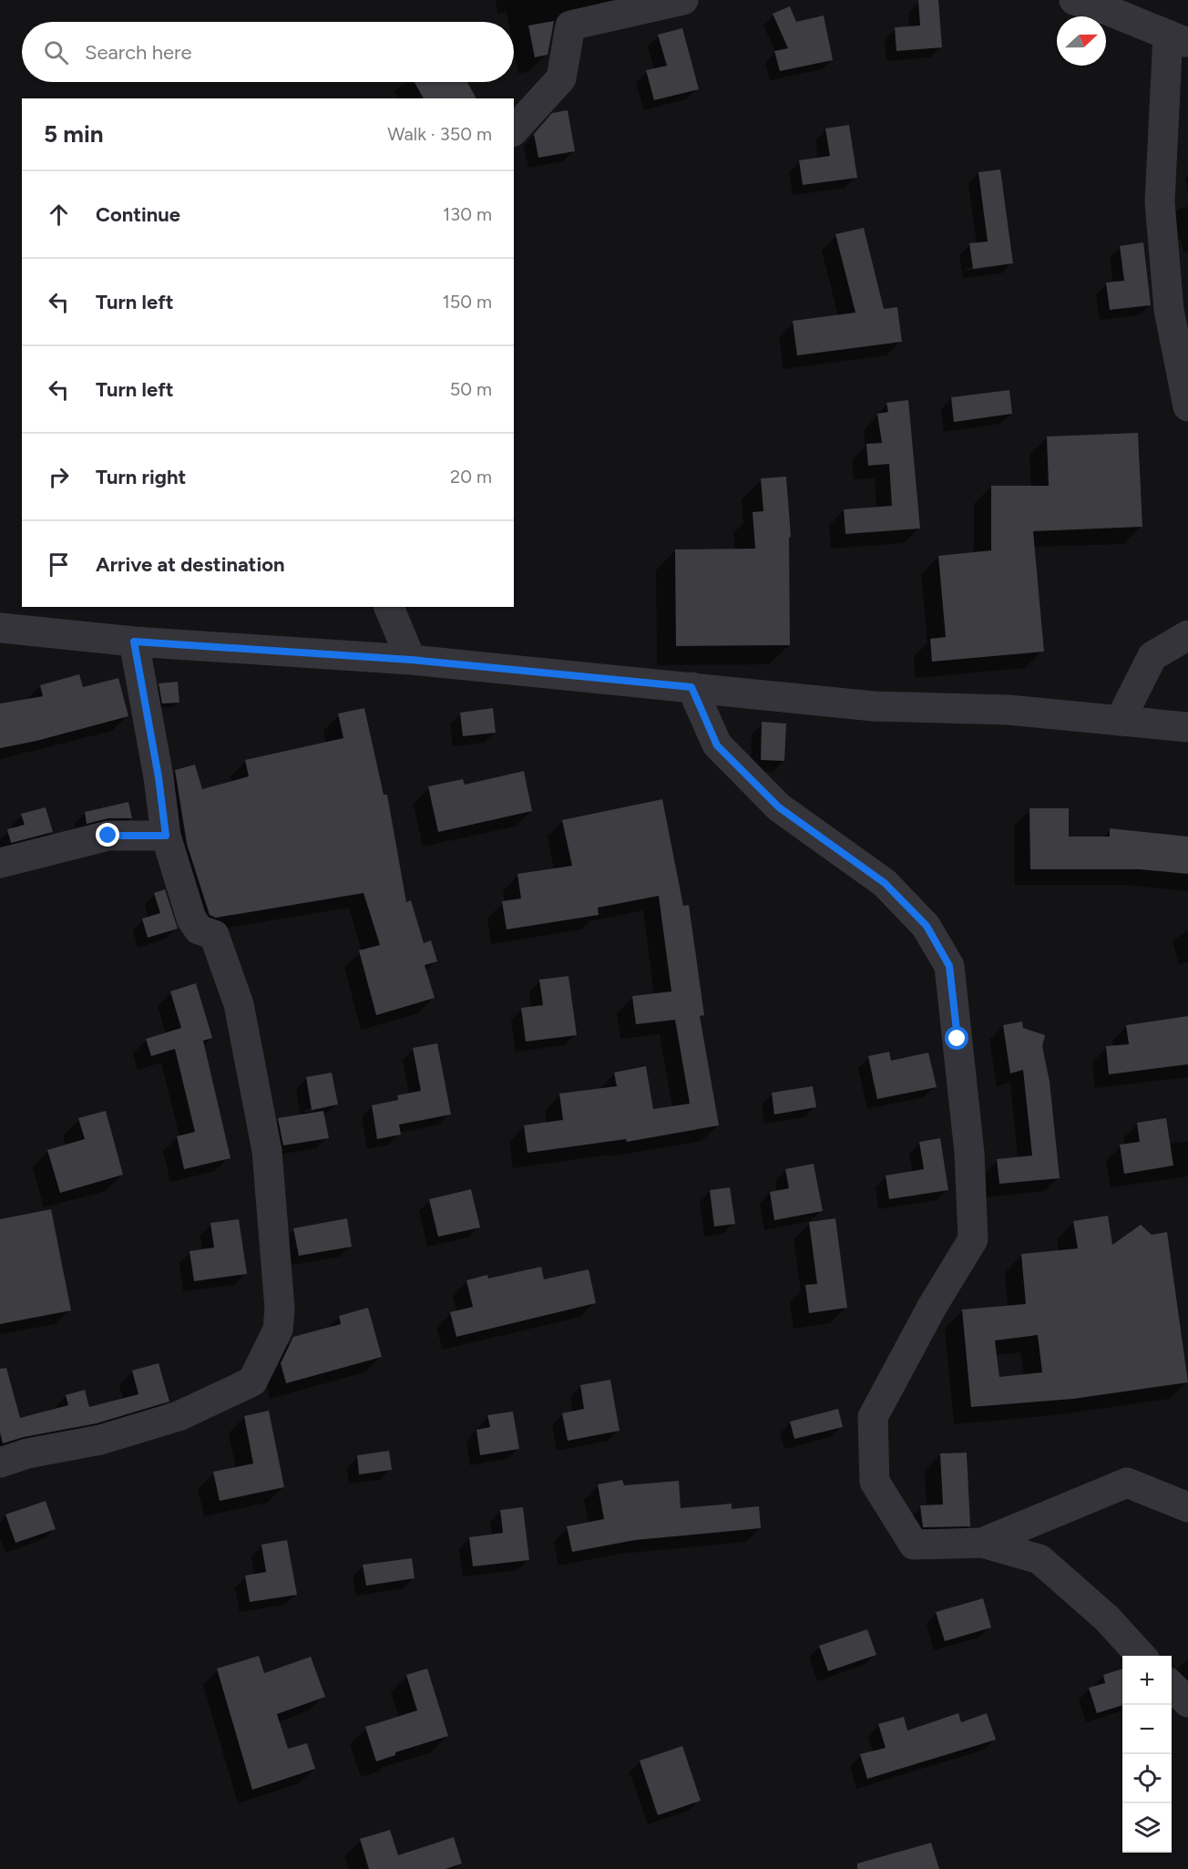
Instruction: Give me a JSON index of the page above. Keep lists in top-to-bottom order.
{
  "north": "right",
  "page": {
    "search": "Search here",
    "heading": ["5 min", "Walk · 350 m"],
    "list": [
      ["Continue", "130 m"],
      ["Turn left", "150 m"],
      ["Turn left", "50 m"],
      ["Turn right", "20 m"],
      "Arrive at destination"
    ],
    "map_buttons": ["+", "−"]
  }
}
